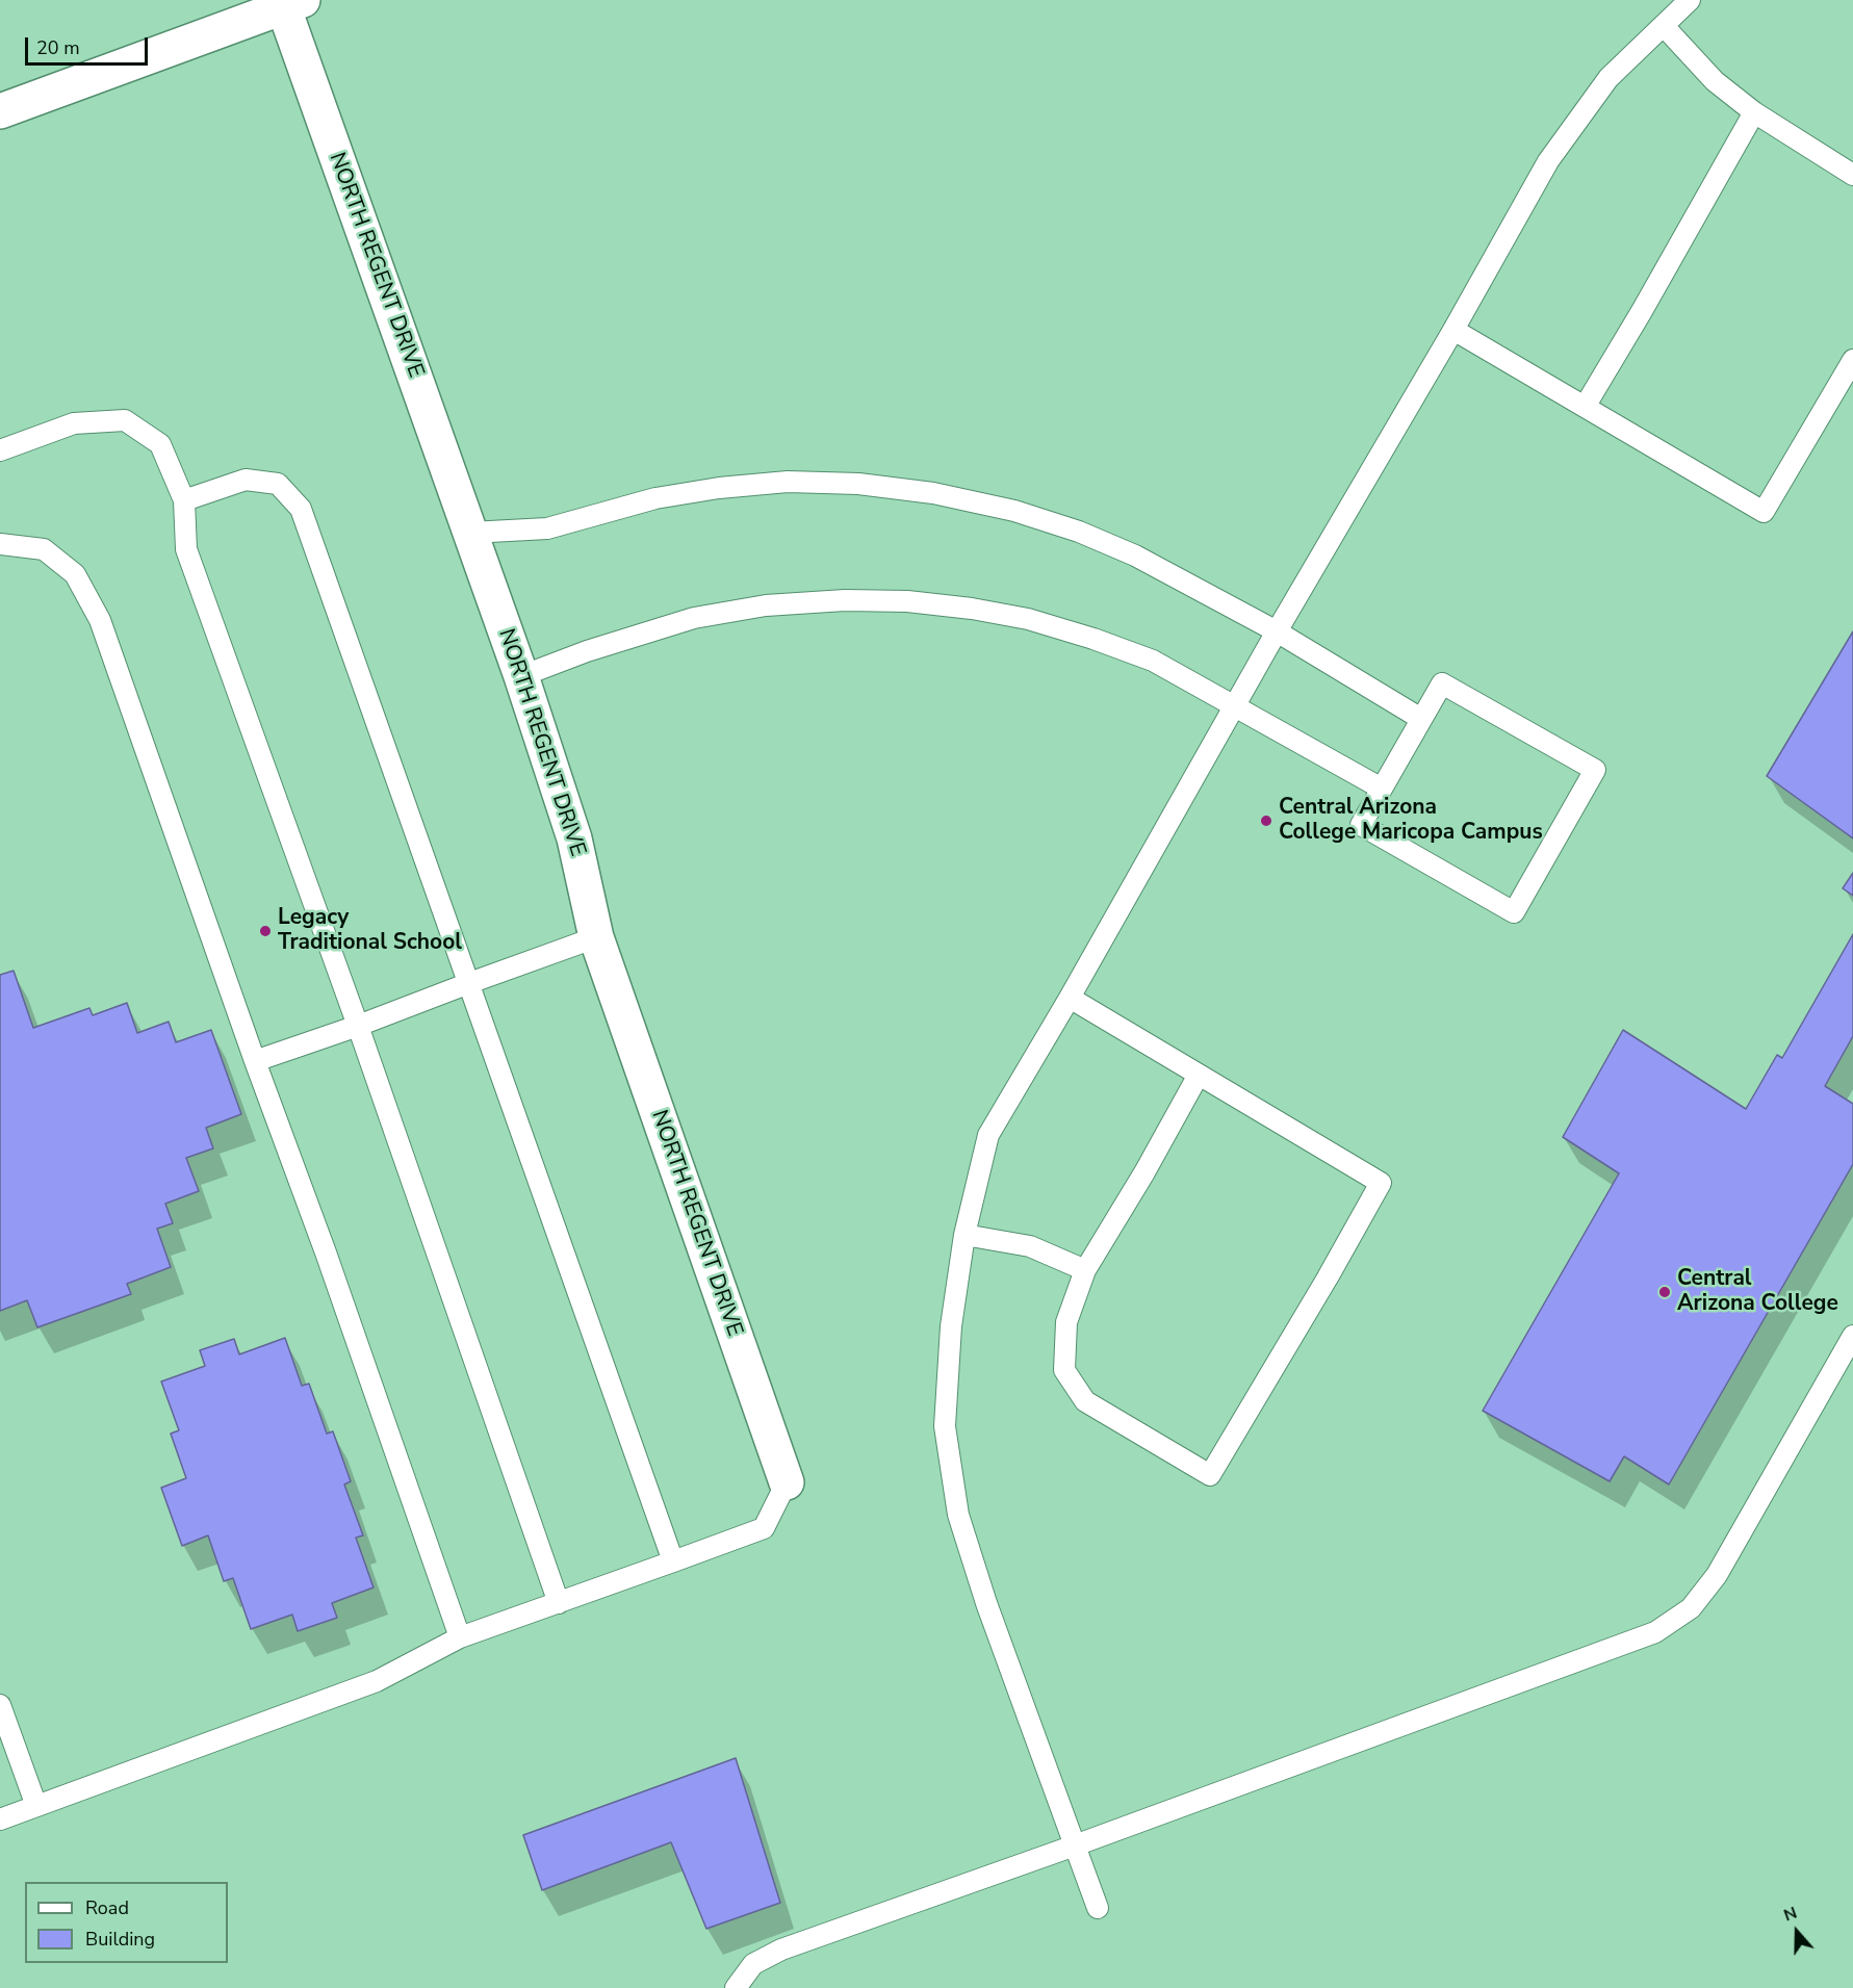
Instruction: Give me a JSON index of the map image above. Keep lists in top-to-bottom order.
{
  "streets": {
    "street": ["NORTH REGENT DRIVE"]
  },
  "places": ["Central Arizona College Maricopa Campus", "Legacy Traditional School", "Central Arizona College"],
  "legend": ["Road", "Building"],
  "scale_bar": "20 m",
  "north": "top"
}
